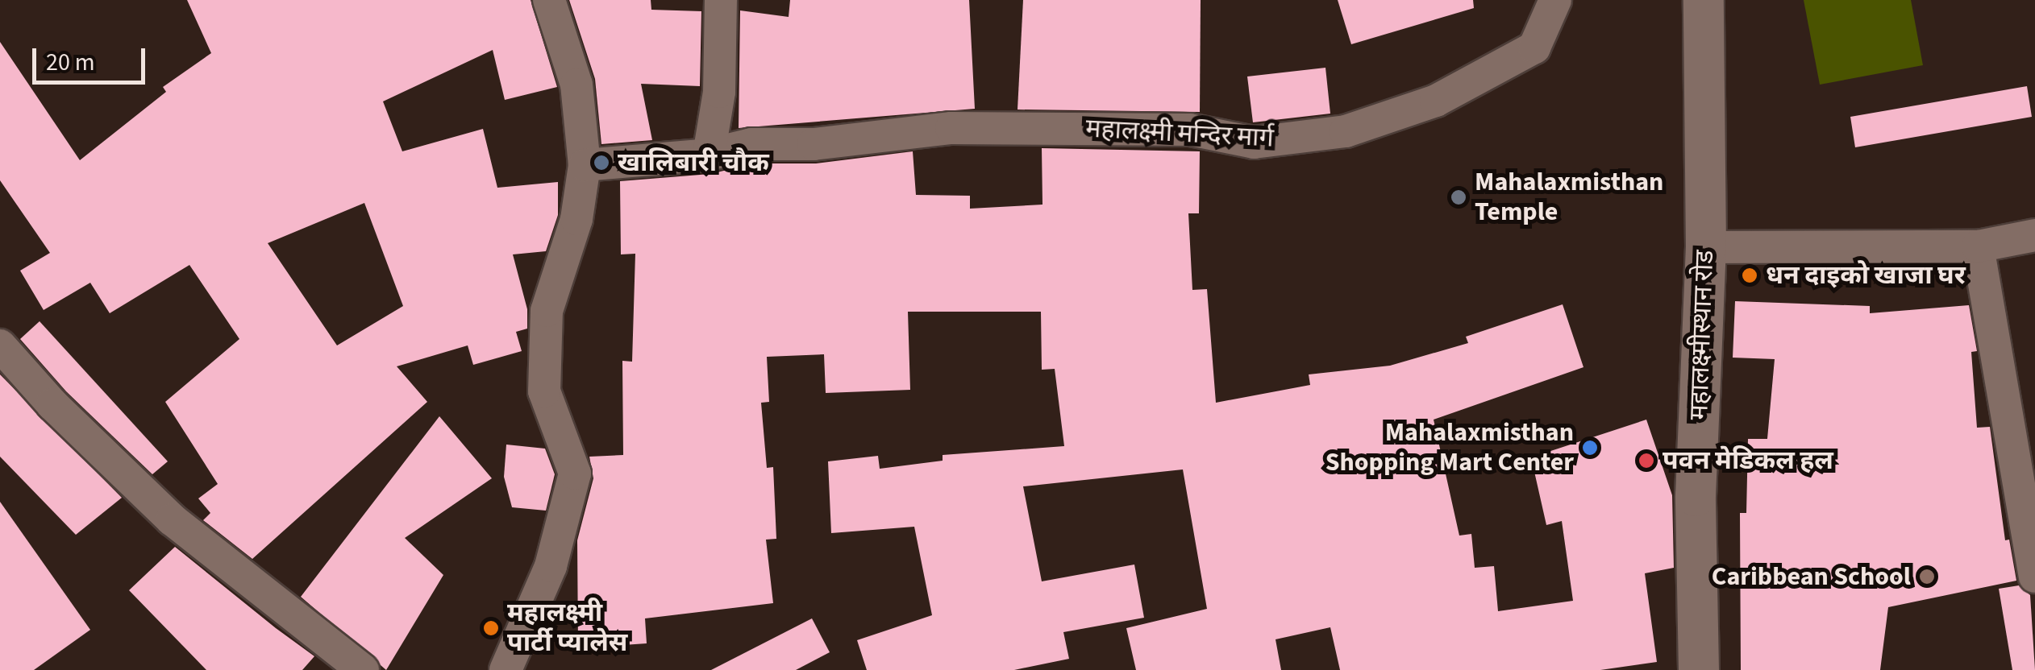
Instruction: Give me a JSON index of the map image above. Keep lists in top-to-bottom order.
{
  "streets": {
    "street": ["महालक्ष्मी मन्दिर मार्ग", "महालक्ष्मीस्थान रोड"]
  },
  "places": [
    "खालिबारी चौक",
    "Mahalaxmisthan Temple",
    "धन दाइको खाजा घर",
    "Mahalaxmisthan Shopping Mart Center",
    "पवन मेडिकल हल",
    "Caribbean School",
    "महालक्ष्मी पार्टी प्यालेस"
  ],
  "scale_bar": "20 m"
}
